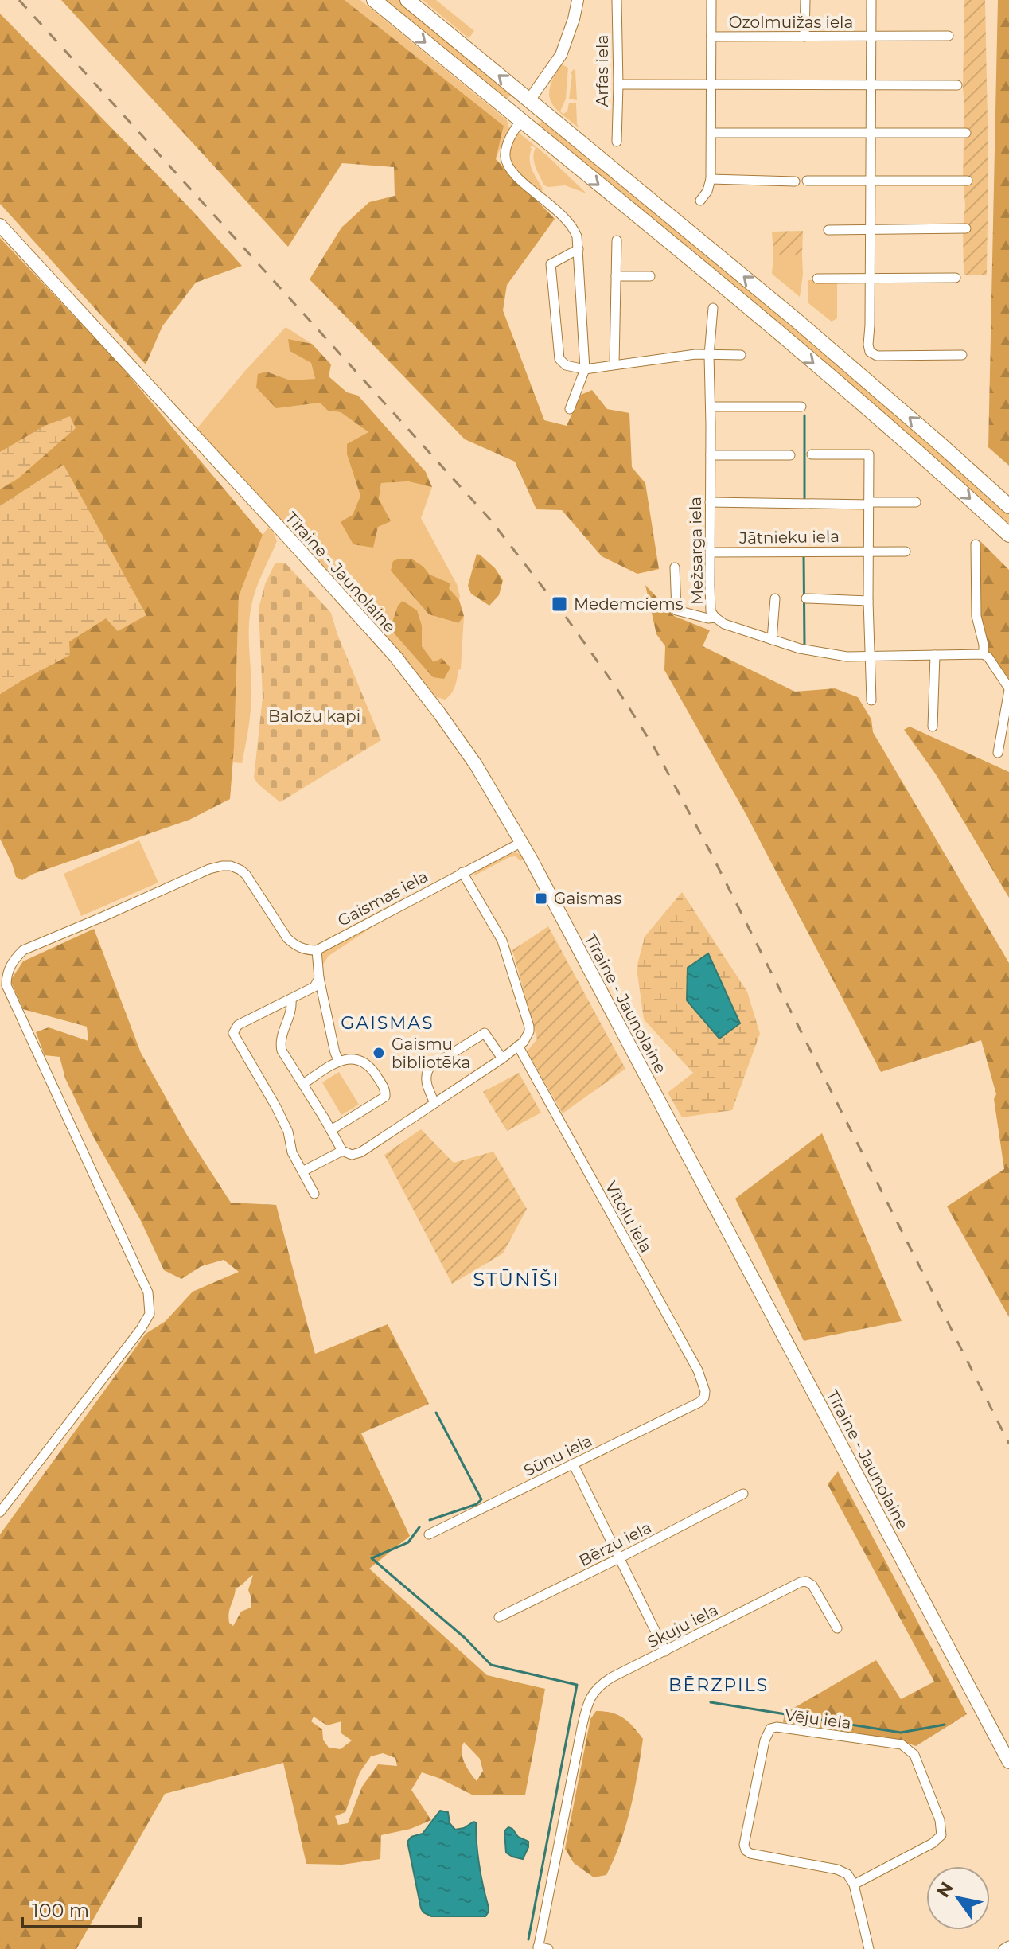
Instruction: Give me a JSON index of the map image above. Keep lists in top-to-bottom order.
{
  "streets": {
    "main road": ["Tīraine - Jaunolaine"],
    "street": [
      "Ozolmuižas iela",
      "Arfas iela",
      "Jātnieku iela",
      "Mežsarga iela",
      "Gaismas iela",
      "Vītolu iela",
      "Sūnu iela",
      "Bērzu iela",
      "Skuju iela",
      "Vēju iela"
    ]
  },
  "crossings": [
    ["Jātnieku iela", "Mežsarga iela"],
    ["Tīraine - Jaunolaine", "Gaismas iela"],
    ["Vītolu iela", "Sūnu iela"]
  ],
  "districts": ["GAISMAS", "STŪNĪŠI", "BĒRZPILS"],
  "parks": ["Baložu kapi"],
  "places": {
    "transit": ["Medemciems", "Gaismas"],
    "other": ["Gaismu bibliotēka"]
  },
  "scale_bar": "100 m",
  "north": "top left"
}
